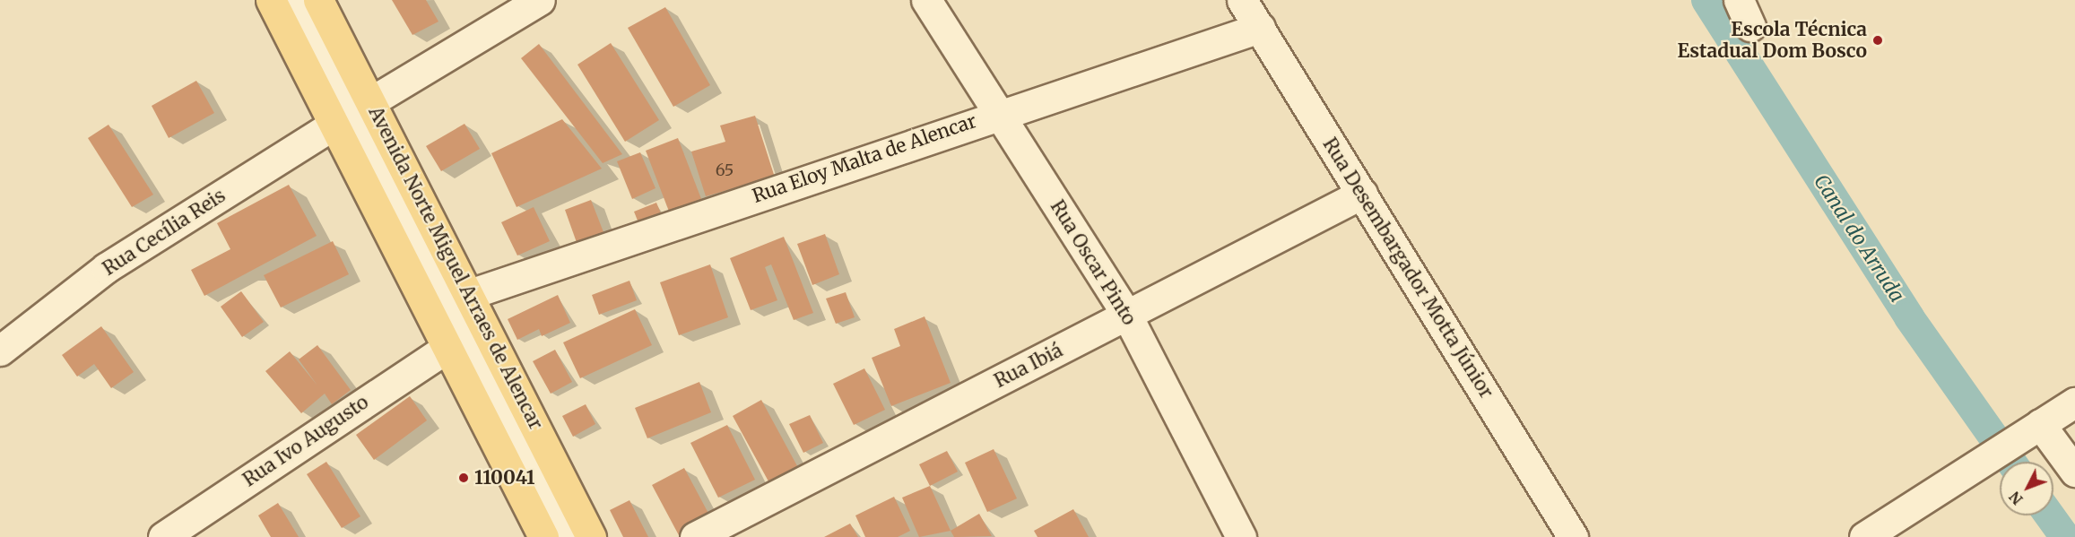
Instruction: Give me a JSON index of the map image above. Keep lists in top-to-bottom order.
{
  "streets": {
    "main road": ["Avenida Norte Miguel Arraes de Alencar"],
    "street": [
      "Rua Eloy Malta de Alencar",
      "Rua Cecília Reis",
      "Rua Oscar Pinto",
      "Rua Desembargador Motta Júnior",
      "Rua Ibiá",
      "Rua Ivo Augusto"
    ]
  },
  "crossings": [
    ["Rua Eloy Malta de Alencar", "Rua Oscar Pinto"],
    ["Rua Eloy Malta de Alencar", "Avenida Norte Miguel Arraes de Alencar"],
    ["Rua Eloy Malta de Alencar", "Rua Desembargador Motta Júnior"],
    ["Rua Oscar Pinto", "Rua Ibiá"],
    ["Rua Desembargador Motta Júnior", "Rua Ibiá"]
  ],
  "water": ["Canal do Arruda"],
  "places": ["Escola Técnica Estadual Dom Bosco", "110041"],
  "house_numbers": ["65"],
  "north": "bottom left"
}
